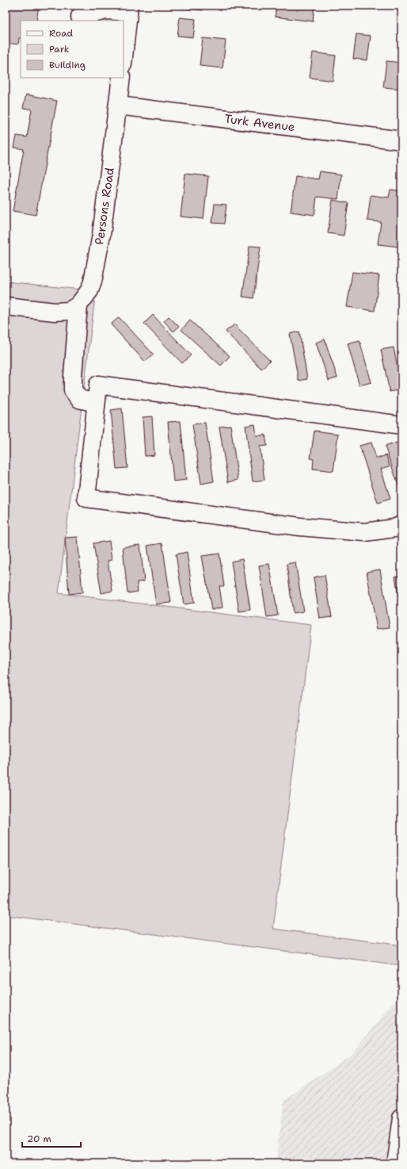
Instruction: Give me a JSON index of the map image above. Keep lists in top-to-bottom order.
{
  "streets": {
    "street": ["Turk Avenue", "Persons Road"]
  },
  "crossings": [
    ["Turk Avenue", "Persons Road"]
  ],
  "legend": ["Road", "Park", "Building"],
  "scale_bar": "20 m"
}
